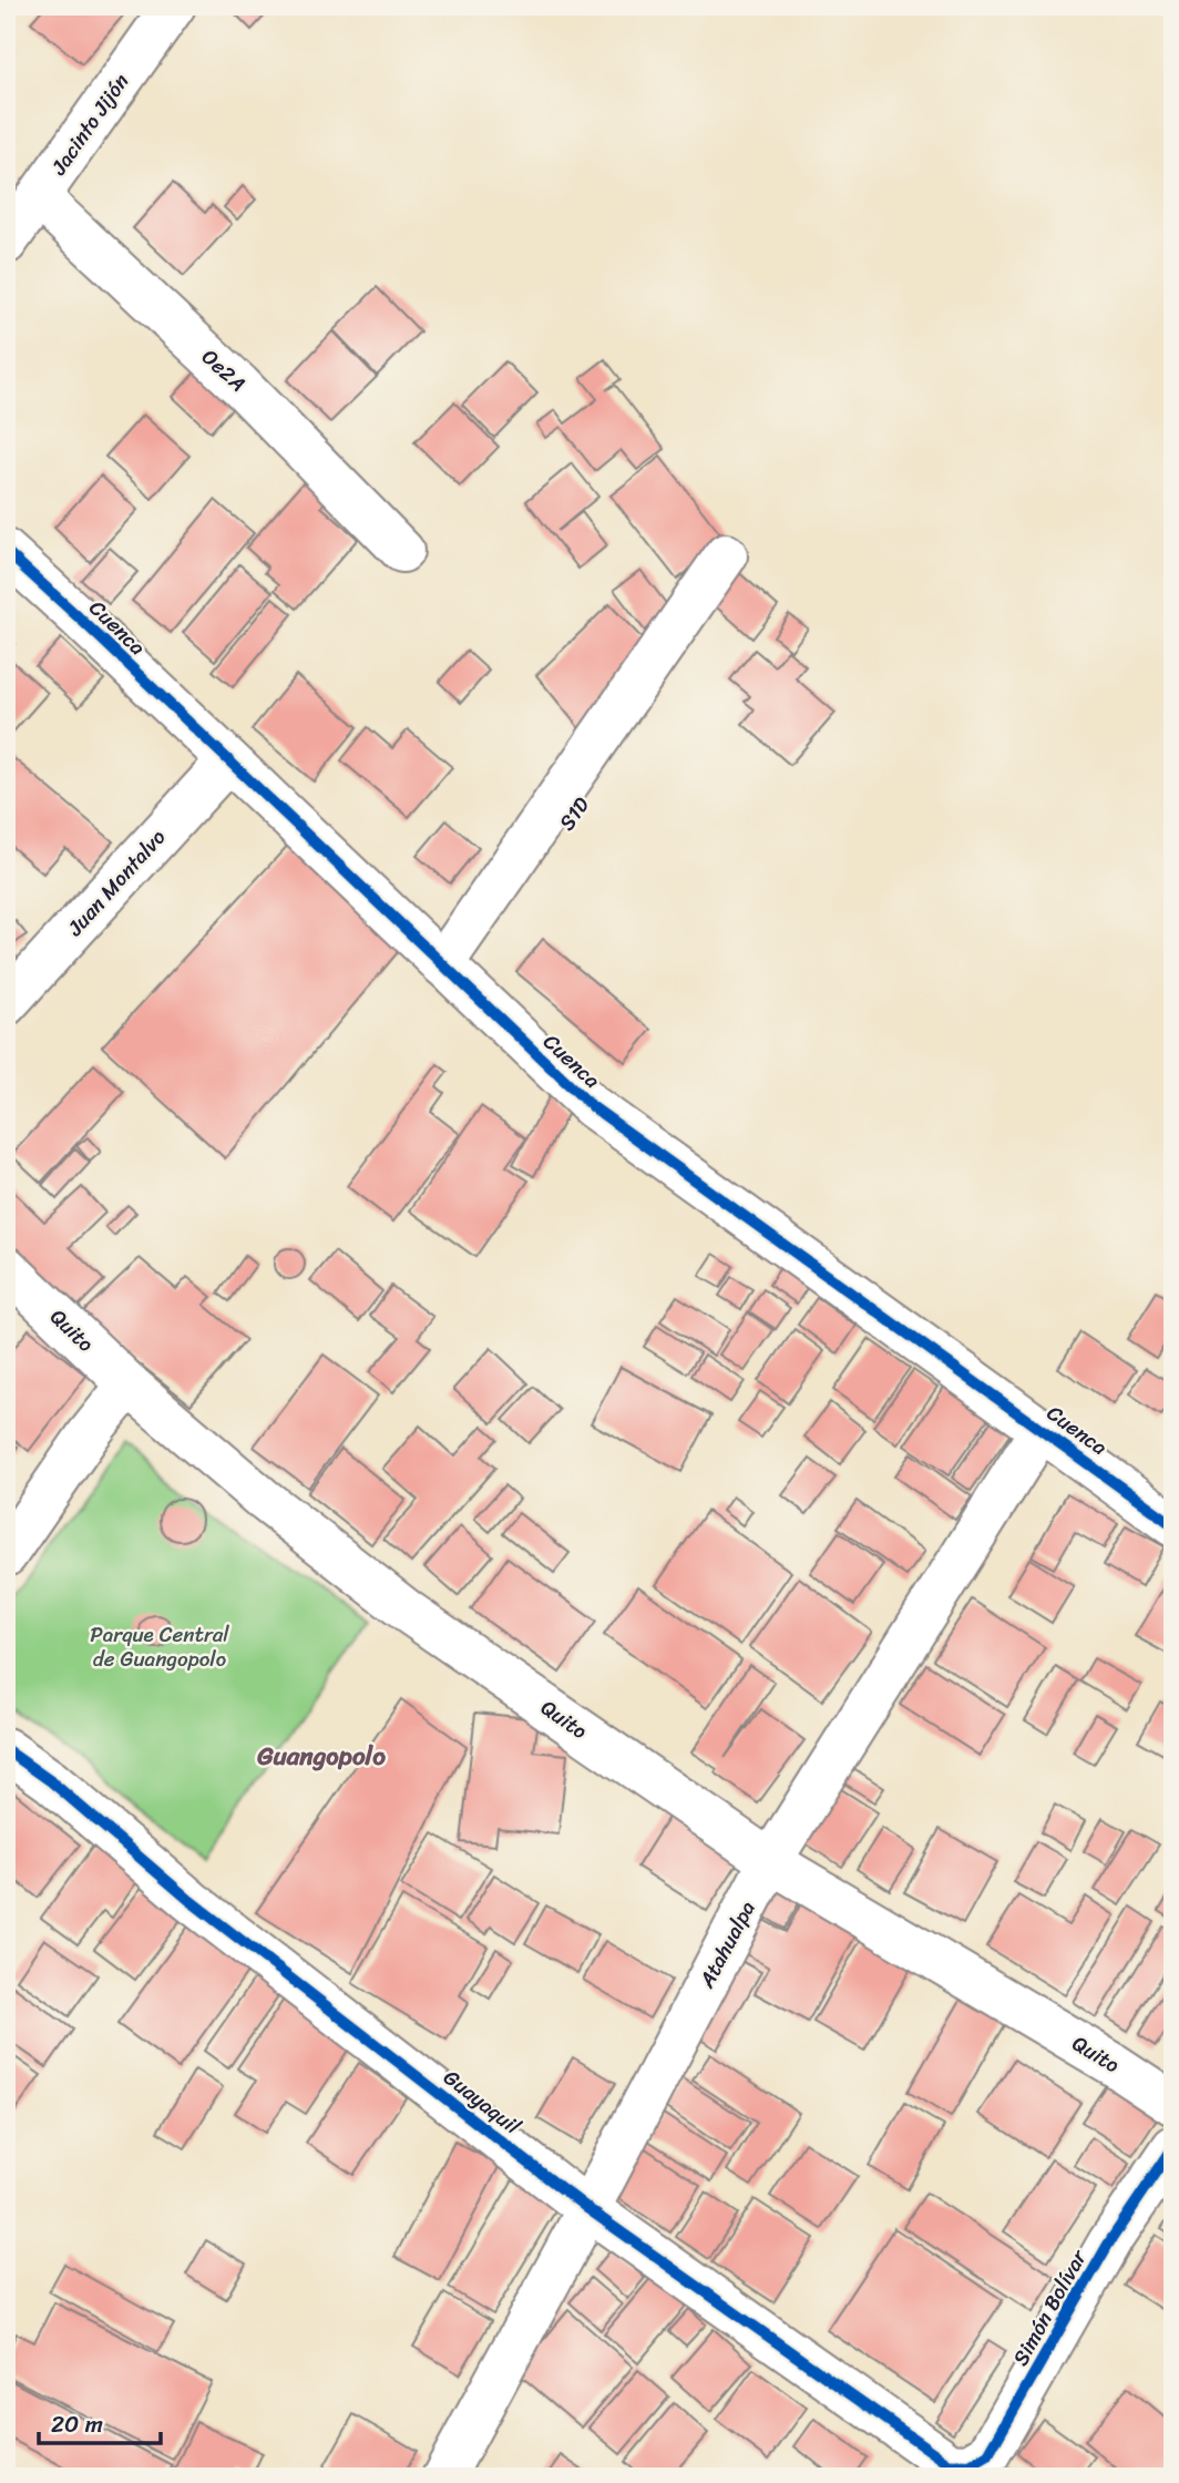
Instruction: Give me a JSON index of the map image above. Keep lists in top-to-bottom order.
{
  "streets": {
    "street": [
      "Jacinto Jijón",
      "Oe2A",
      "Cuenca",
      "S1D",
      "Juan Montalvo",
      "Quito",
      "Atahualpa",
      "Guayaquil",
      "Simón Bolívar"
    ]
  },
  "crossings": [
    ["Jacinto Jijón", "Oe2A"],
    ["Cuenca", "S1D"],
    ["Cuenca", "Juan Montalvo"],
    ["Cuenca", "Atahualpa"],
    ["Quito", "Atahualpa"],
    ["Atahualpa", "Guayaquil"],
    ["Guayaquil", "Simón Bolívar"]
  ],
  "districts": ["Guangopolo"],
  "parks": ["Parque Central de Guangopolo"],
  "scale_bar": "20 m"
}
